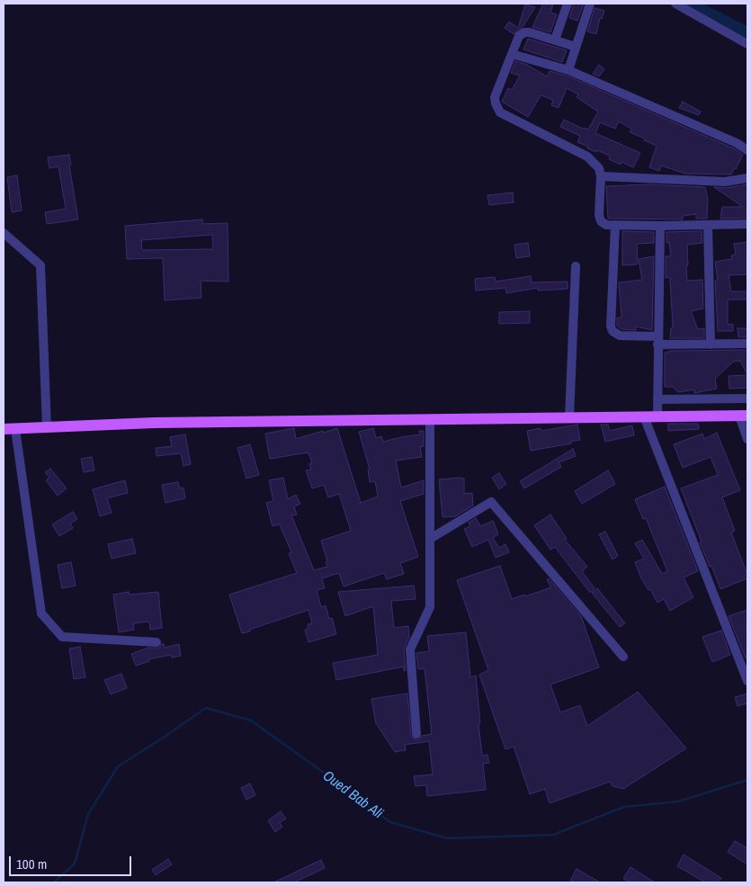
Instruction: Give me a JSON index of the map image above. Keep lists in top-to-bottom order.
{
  "water": ["Oued Bab Ali"],
  "scale_bar": "100 m"
}
